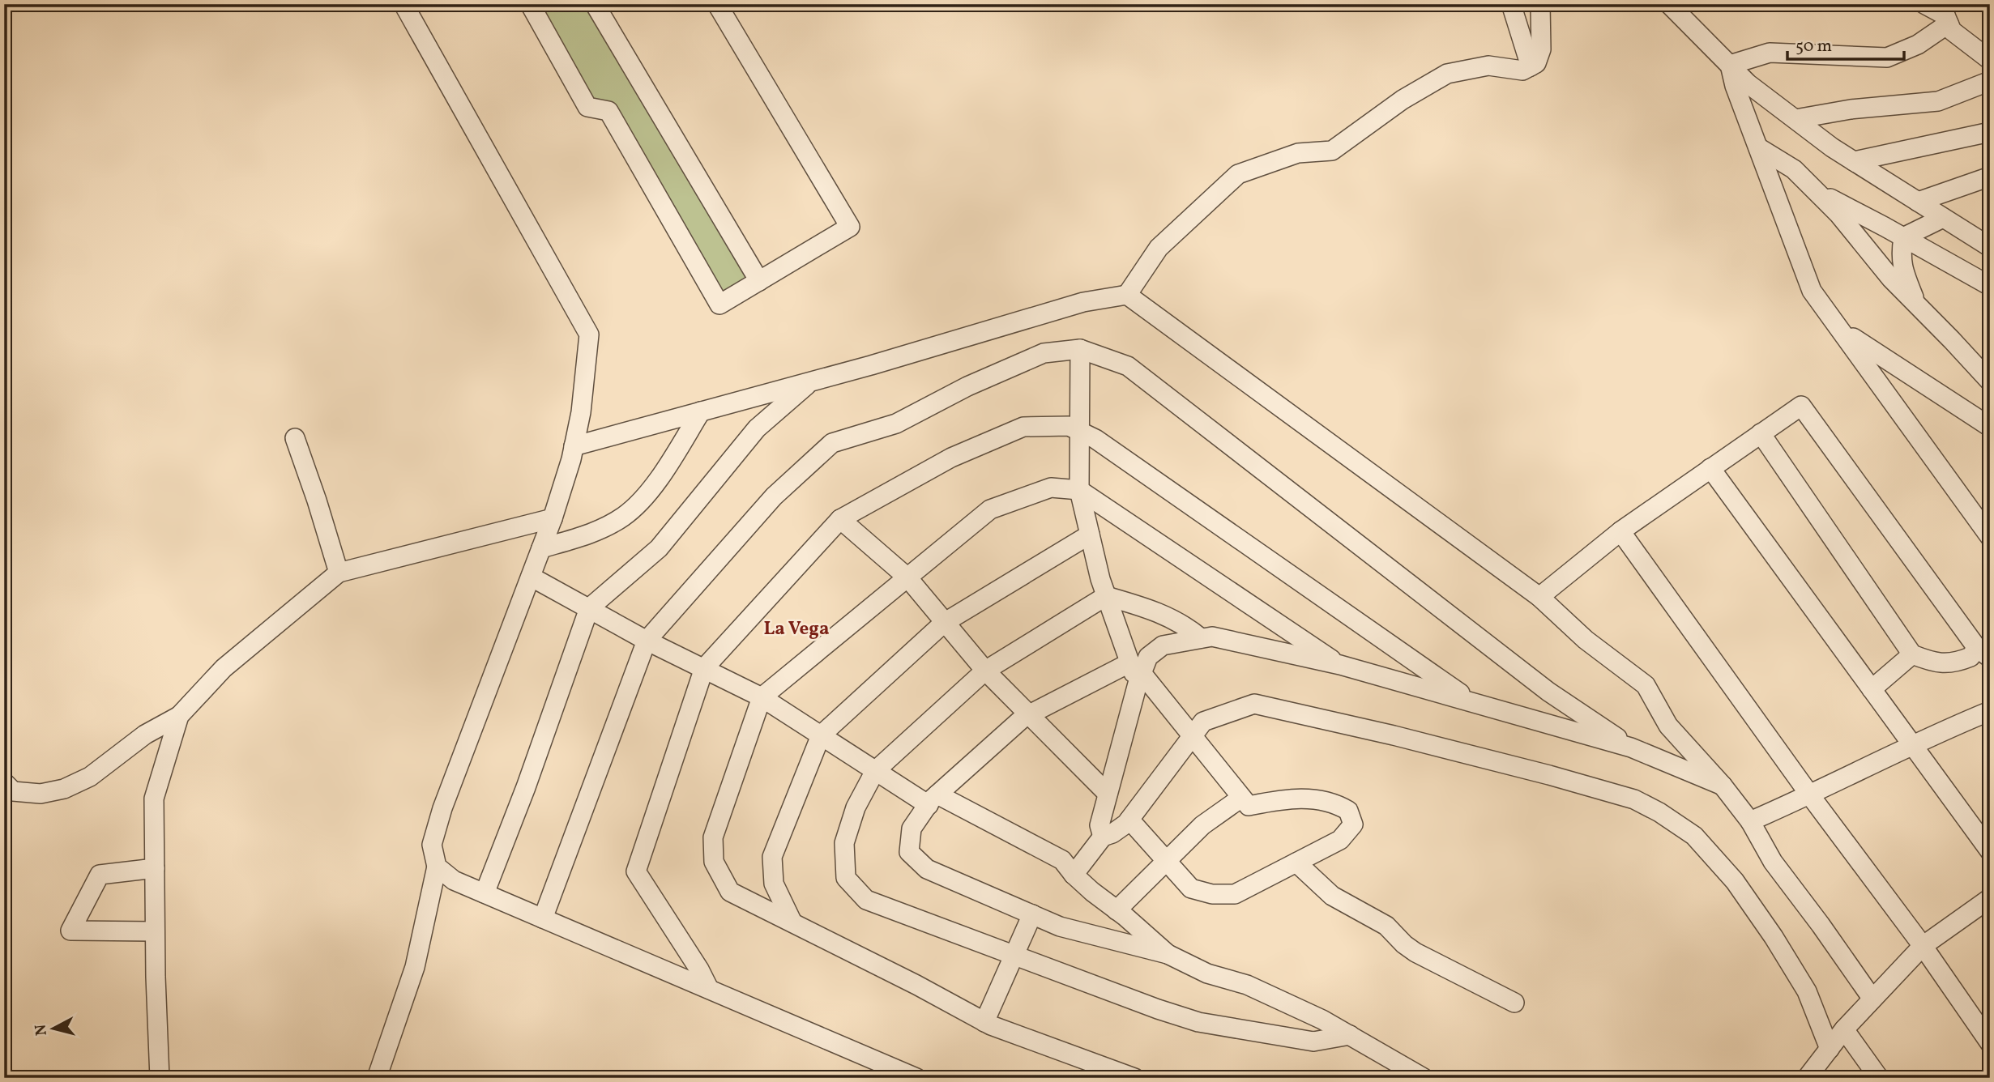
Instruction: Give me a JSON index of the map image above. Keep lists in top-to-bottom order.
{
  "districts": ["La Vega"],
  "scale_bar": "50 m",
  "north": "left"
}
